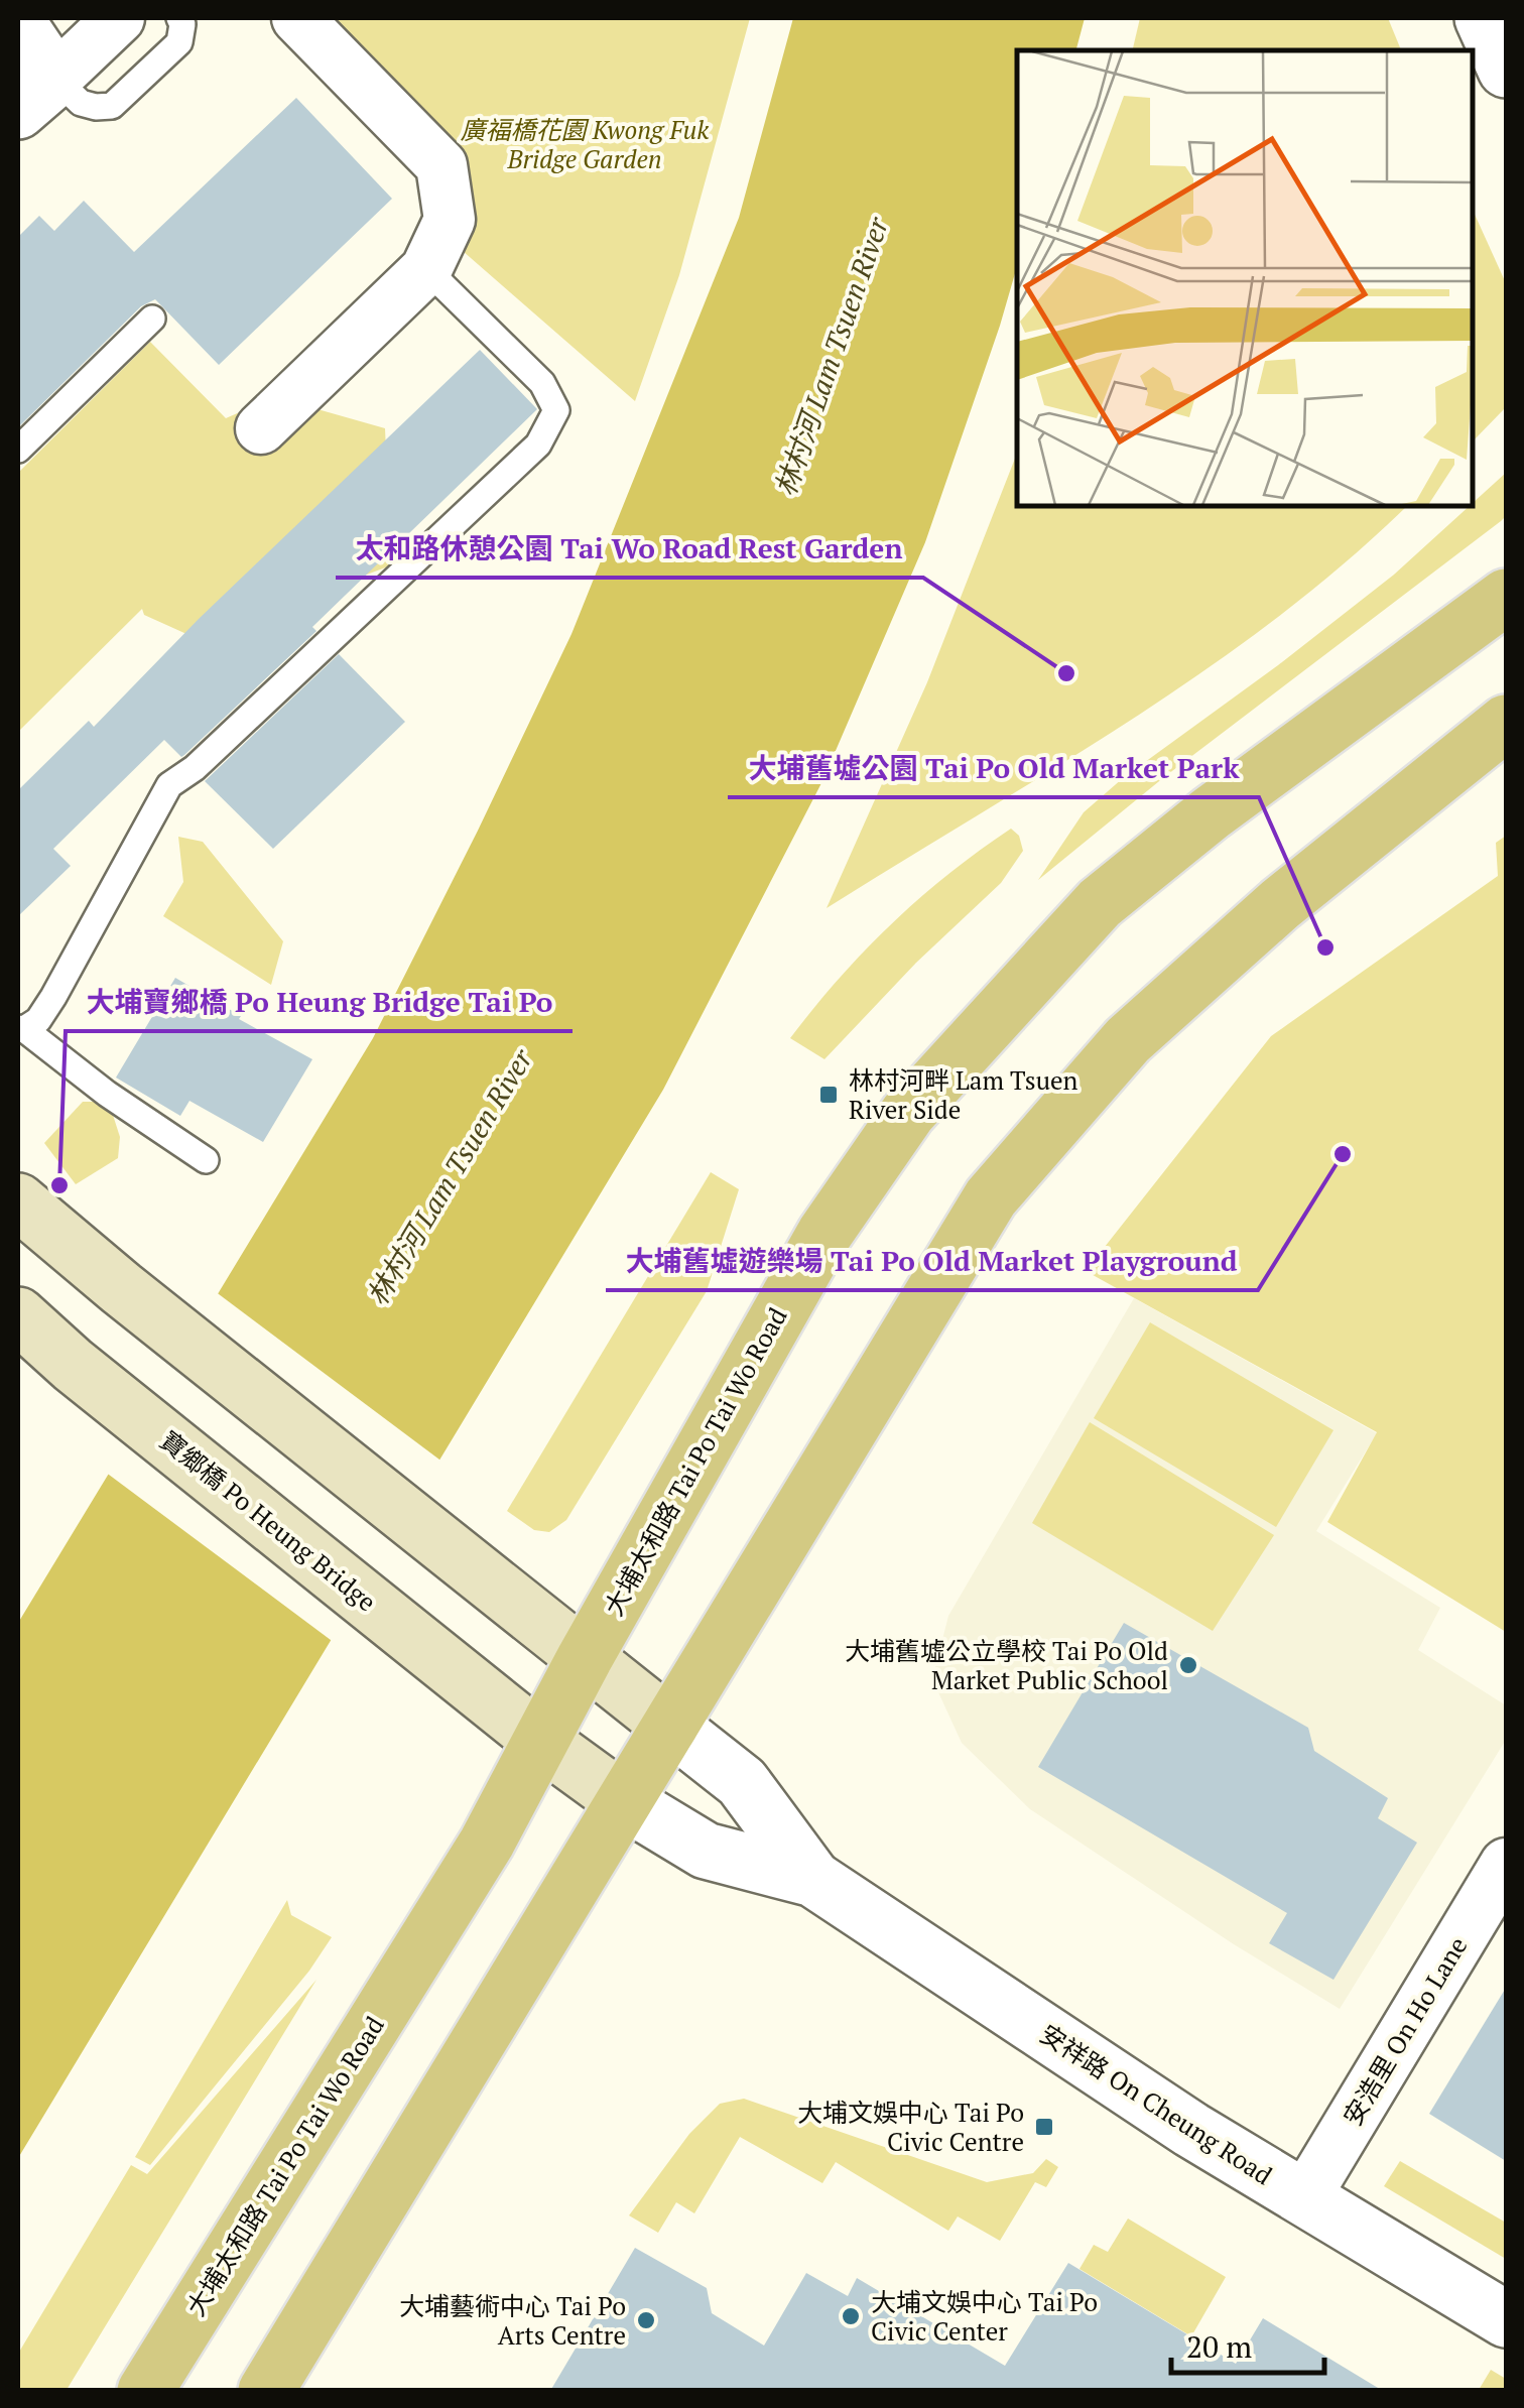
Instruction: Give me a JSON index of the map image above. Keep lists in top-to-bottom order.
{
  "streets": {
    "main road": ["大埔太和路 Tai Po Tai Wo Road", "寶鄉橋 Po Heung Bridge", "安祥路 On Cheung Road"],
    "street": ["安浩里 On Ho Lane"]
  },
  "crossings": [
    ["大埔太和路 Tai Po Tai Wo Road", "安祥路 On Cheung Road"],
    ["寶鄉橋 Po Heung Bridge", "安祥路 On Cheung Road"],
    ["安浩里 On Ho Lane", "安祥路 On Cheung Road"]
  ],
  "water": ["林村河 Lam Tsuen River"],
  "parks": ["廣福橋花園 Kwong Fuk Bridge Garden"],
  "places": {
    "other": [
      "太和路休憩公園 Tai Wo Road Rest Garden",
      "大埔舊墟公園 Tai Po Old Market Park",
      "大埔舊墟遊樂場 Tai Po Old Market Playground",
      "大埔寶鄉橋 Po Heung Bridge Tai Po",
      "大埔舊墟公立學校 Tai Po Old Market Public School",
      "大埔文娛中心 Tai Po Civic Center",
      "大埔藝術中心 Tai Po Arts Centre"
    ],
    "transit": ["林村河畔 Lam Tsuen River Side", "大埔文娛中心 Tai Po Civic Centre"]
  },
  "scale_bar": "20 m"
}
